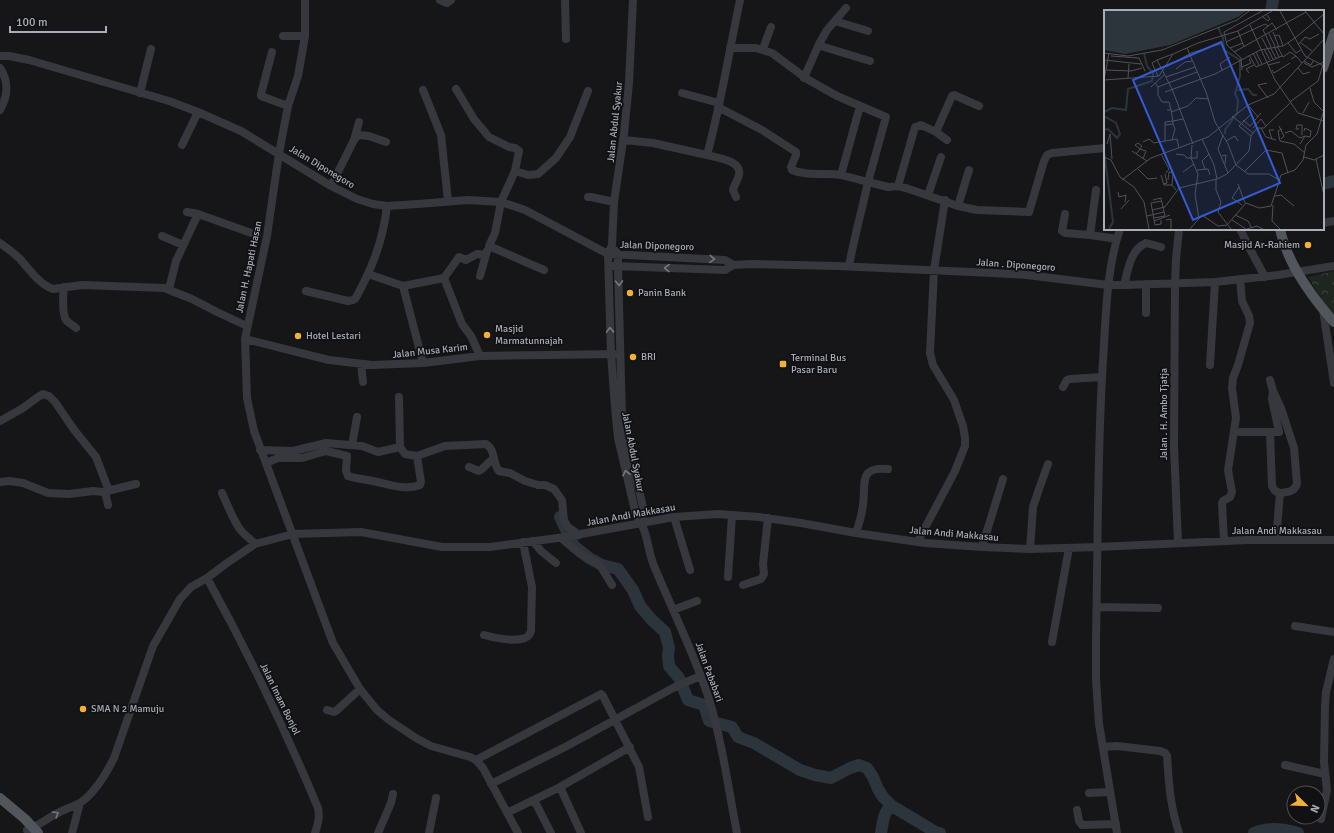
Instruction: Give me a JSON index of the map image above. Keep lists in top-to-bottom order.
{
  "streets": {
    "street": [
      "Jalan Abdul Syakur",
      "Jalan Diponegoro",
      "Jalan . Diponegoro",
      "Jalan H. Hapati Hasan",
      "Jalan Musa Karim",
      "Jalan . H. Ambo Tjatja",
      "Jalan Andi Makkasau",
      "Jalan Pababari",
      "Jalan Imam Bonjol"
    ]
  },
  "crossings": [
    ["Jalan Abdul Syakur", "Jalan Diponegoro"],
    ["Jalan Abdul Syakur", "Jalan Musa Karim"],
    ["Jalan Abdul Syakur", "Jalan Andi Makkasau"],
    ["Jalan Abdul Syakur", "Jalan Pababari"],
    ["Jalan Diponegoro", "Jalan . Diponegoro"],
    ["Jalan Diponegoro", "Jalan H. Hapati Hasan"],
    ["Jalan . Diponegoro", "Jalan . H. Ambo Tjatja"],
    ["Jalan H. Hapati Hasan", "Jalan Musa Karim"],
    ["Jalan H. Hapati Hasan", "Jalan Andi Makkasau"],
    ["Jalan . H. Ambo Tjatja", "Jalan Andi Makkasau"],
    ["Jalan Andi Makkasau", "Jalan Pababari"],
    ["Jalan Andi Makkasau", "Jalan Imam Bonjol"]
  ],
  "places": {
    "other": [
      "Masjid Ar-Rahiem",
      "Panin Bank",
      "Masjid Marmatunnajah",
      "Hotel Lestari",
      "BRI",
      "SMA N 2 Mamuju"
    ],
    "transit": ["Terminal Bus Pasar Baru"]
  },
  "scale_bar": "100 m",
  "north": "bottom right"
}
